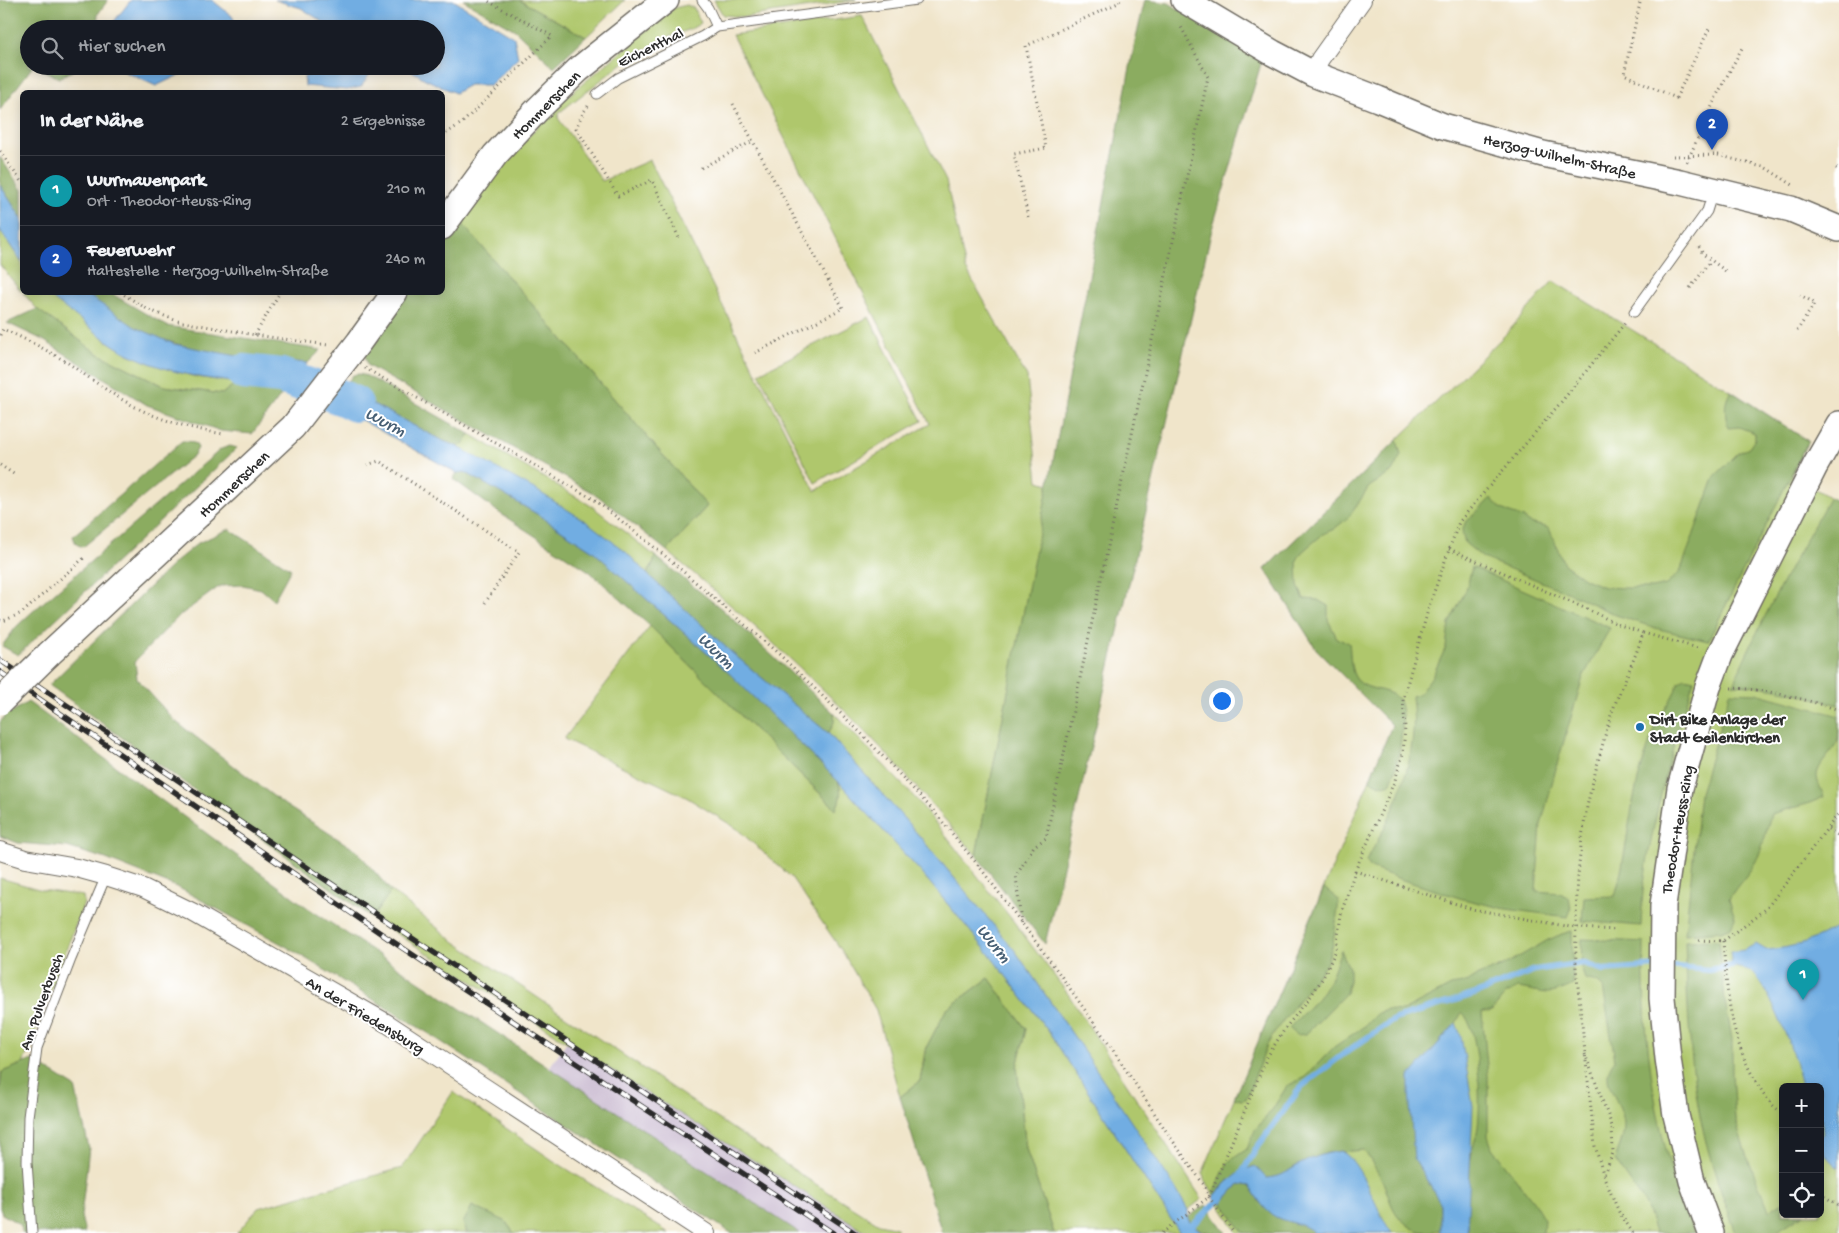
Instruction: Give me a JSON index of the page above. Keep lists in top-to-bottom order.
{
  "streets": {
    "main road": ["Hommerschen", "Herzog-Wilhelm-Straße", "Theodor-Heuss-Ring"],
    "street": ["An der Friedensburg"],
    "lane": ["Eichenthal", "Am Pulverbusch"]
  },
  "crossings": [
    ["Am Pulverbusch", "An der Friedensburg"]
  ],
  "water": ["Wurm"],
  "places": ["Dirt Bike Anlage der Stadt Geilenkirchen"],
  "page": {
    "search": "Hier suchen",
    "heading": ["In der Nähe", "2 Ergebnisse"],
    "pins": ["2", "1"],
    "list": [
      {
        "mark": "1",
        "name": "Wurmauenpark",
        "note": "Ort · Theodor-Heuss-Ring",
        "value": "210 m"
      },
      {
        "mark": "2",
        "name": "Feuerwehr",
        "note": "Haltestelle · Herzog-Wilhelm-Straße",
        "value": "240 m"
      }
    ],
    "map_buttons": ["+", "−"]
  }
}
